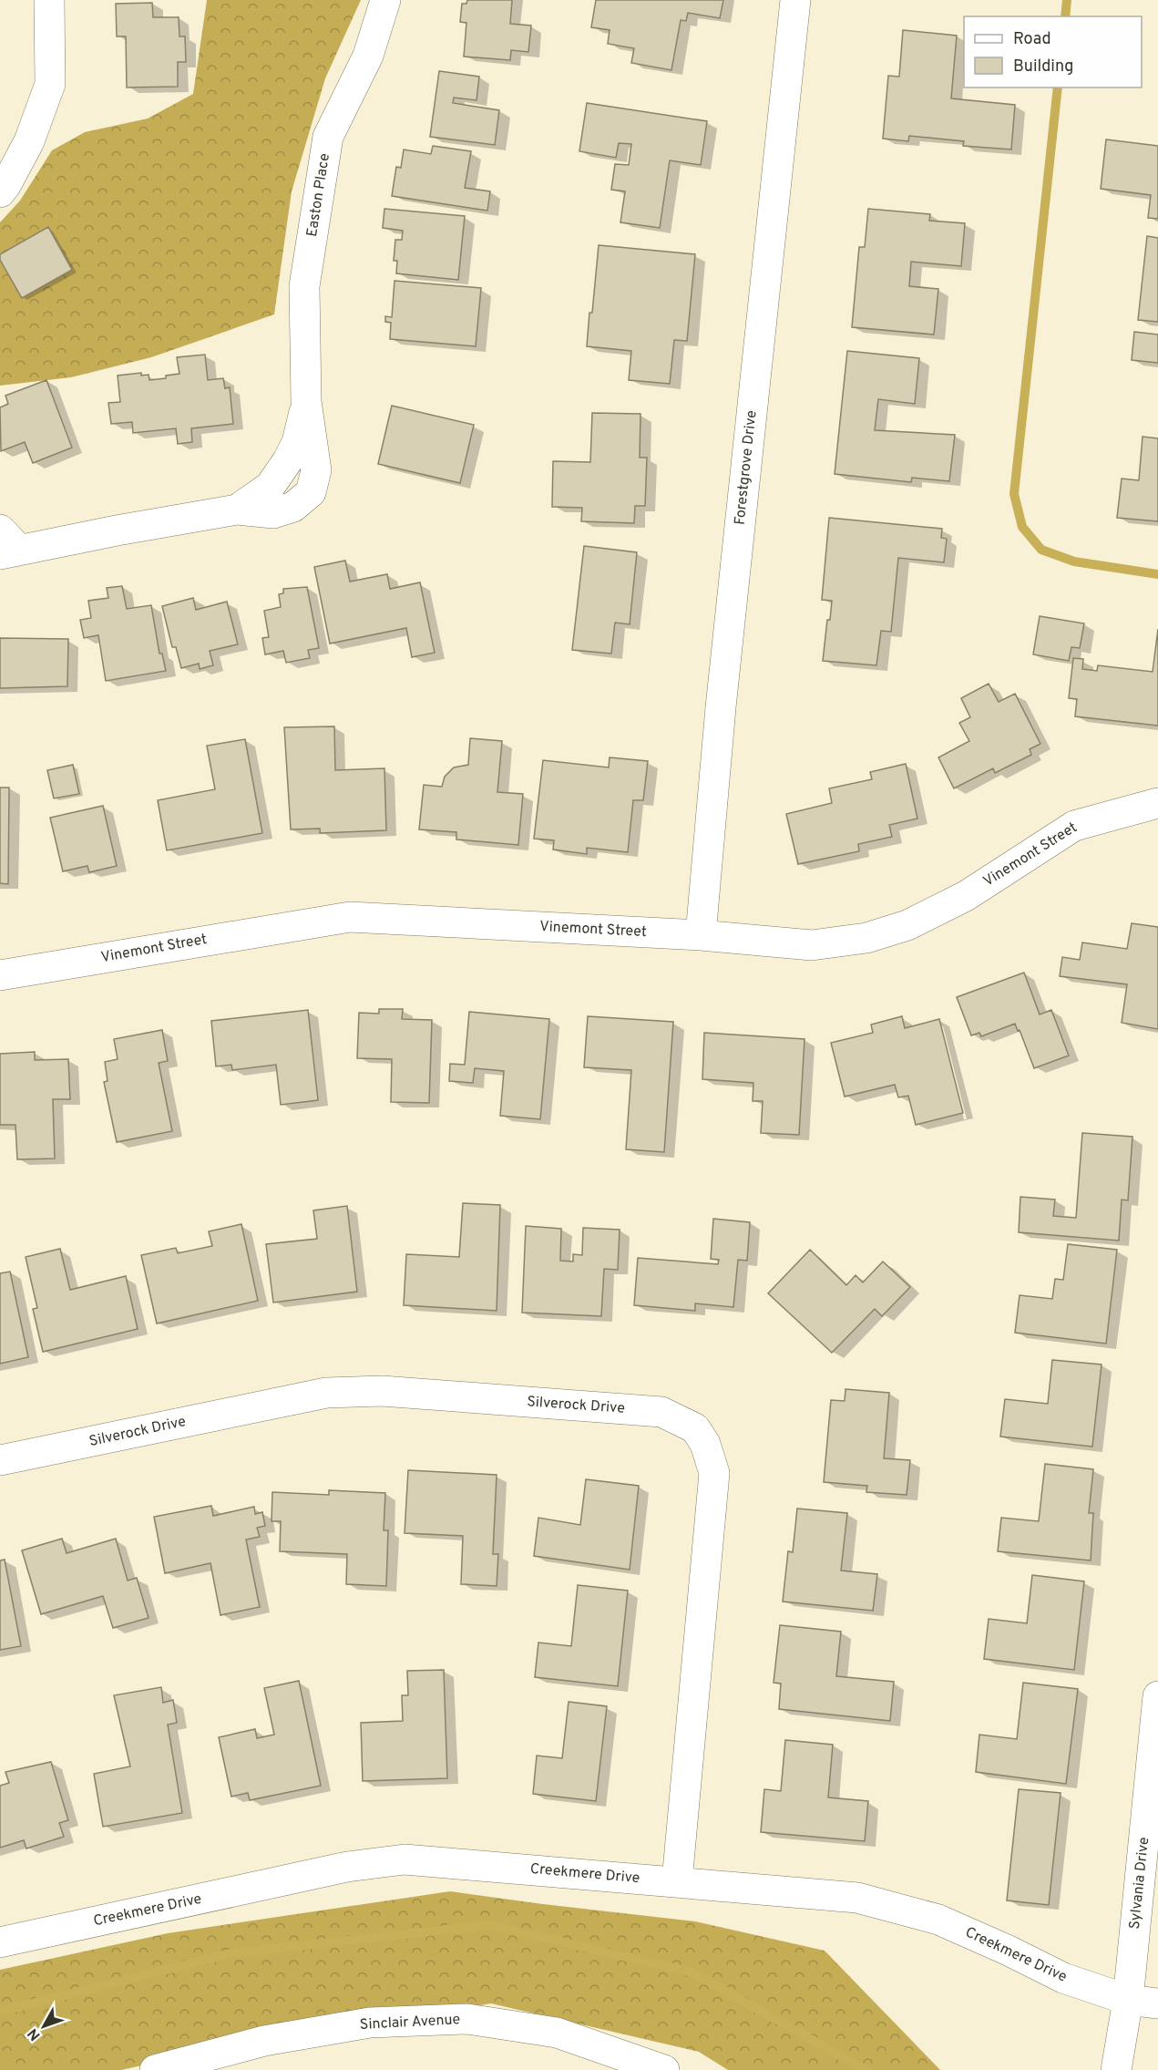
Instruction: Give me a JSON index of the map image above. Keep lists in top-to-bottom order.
{
  "streets": {
    "street": [
      "Easton Place",
      "Forestgrove Drive",
      "Vinemont Street",
      "Silverock Drive",
      "Creekmere Drive",
      "Sylvania Drive",
      "Sinclair Avenue"
    ]
  },
  "crossings": [
    ["Forestgrove Drive", "Vinemont Street"],
    ["Silverock Drive", "Creekmere Drive"],
    ["Creekmere Drive", "Sylvania Drive"]
  ],
  "legend": ["Road", "Building"],
  "north": "bottom left"
}
